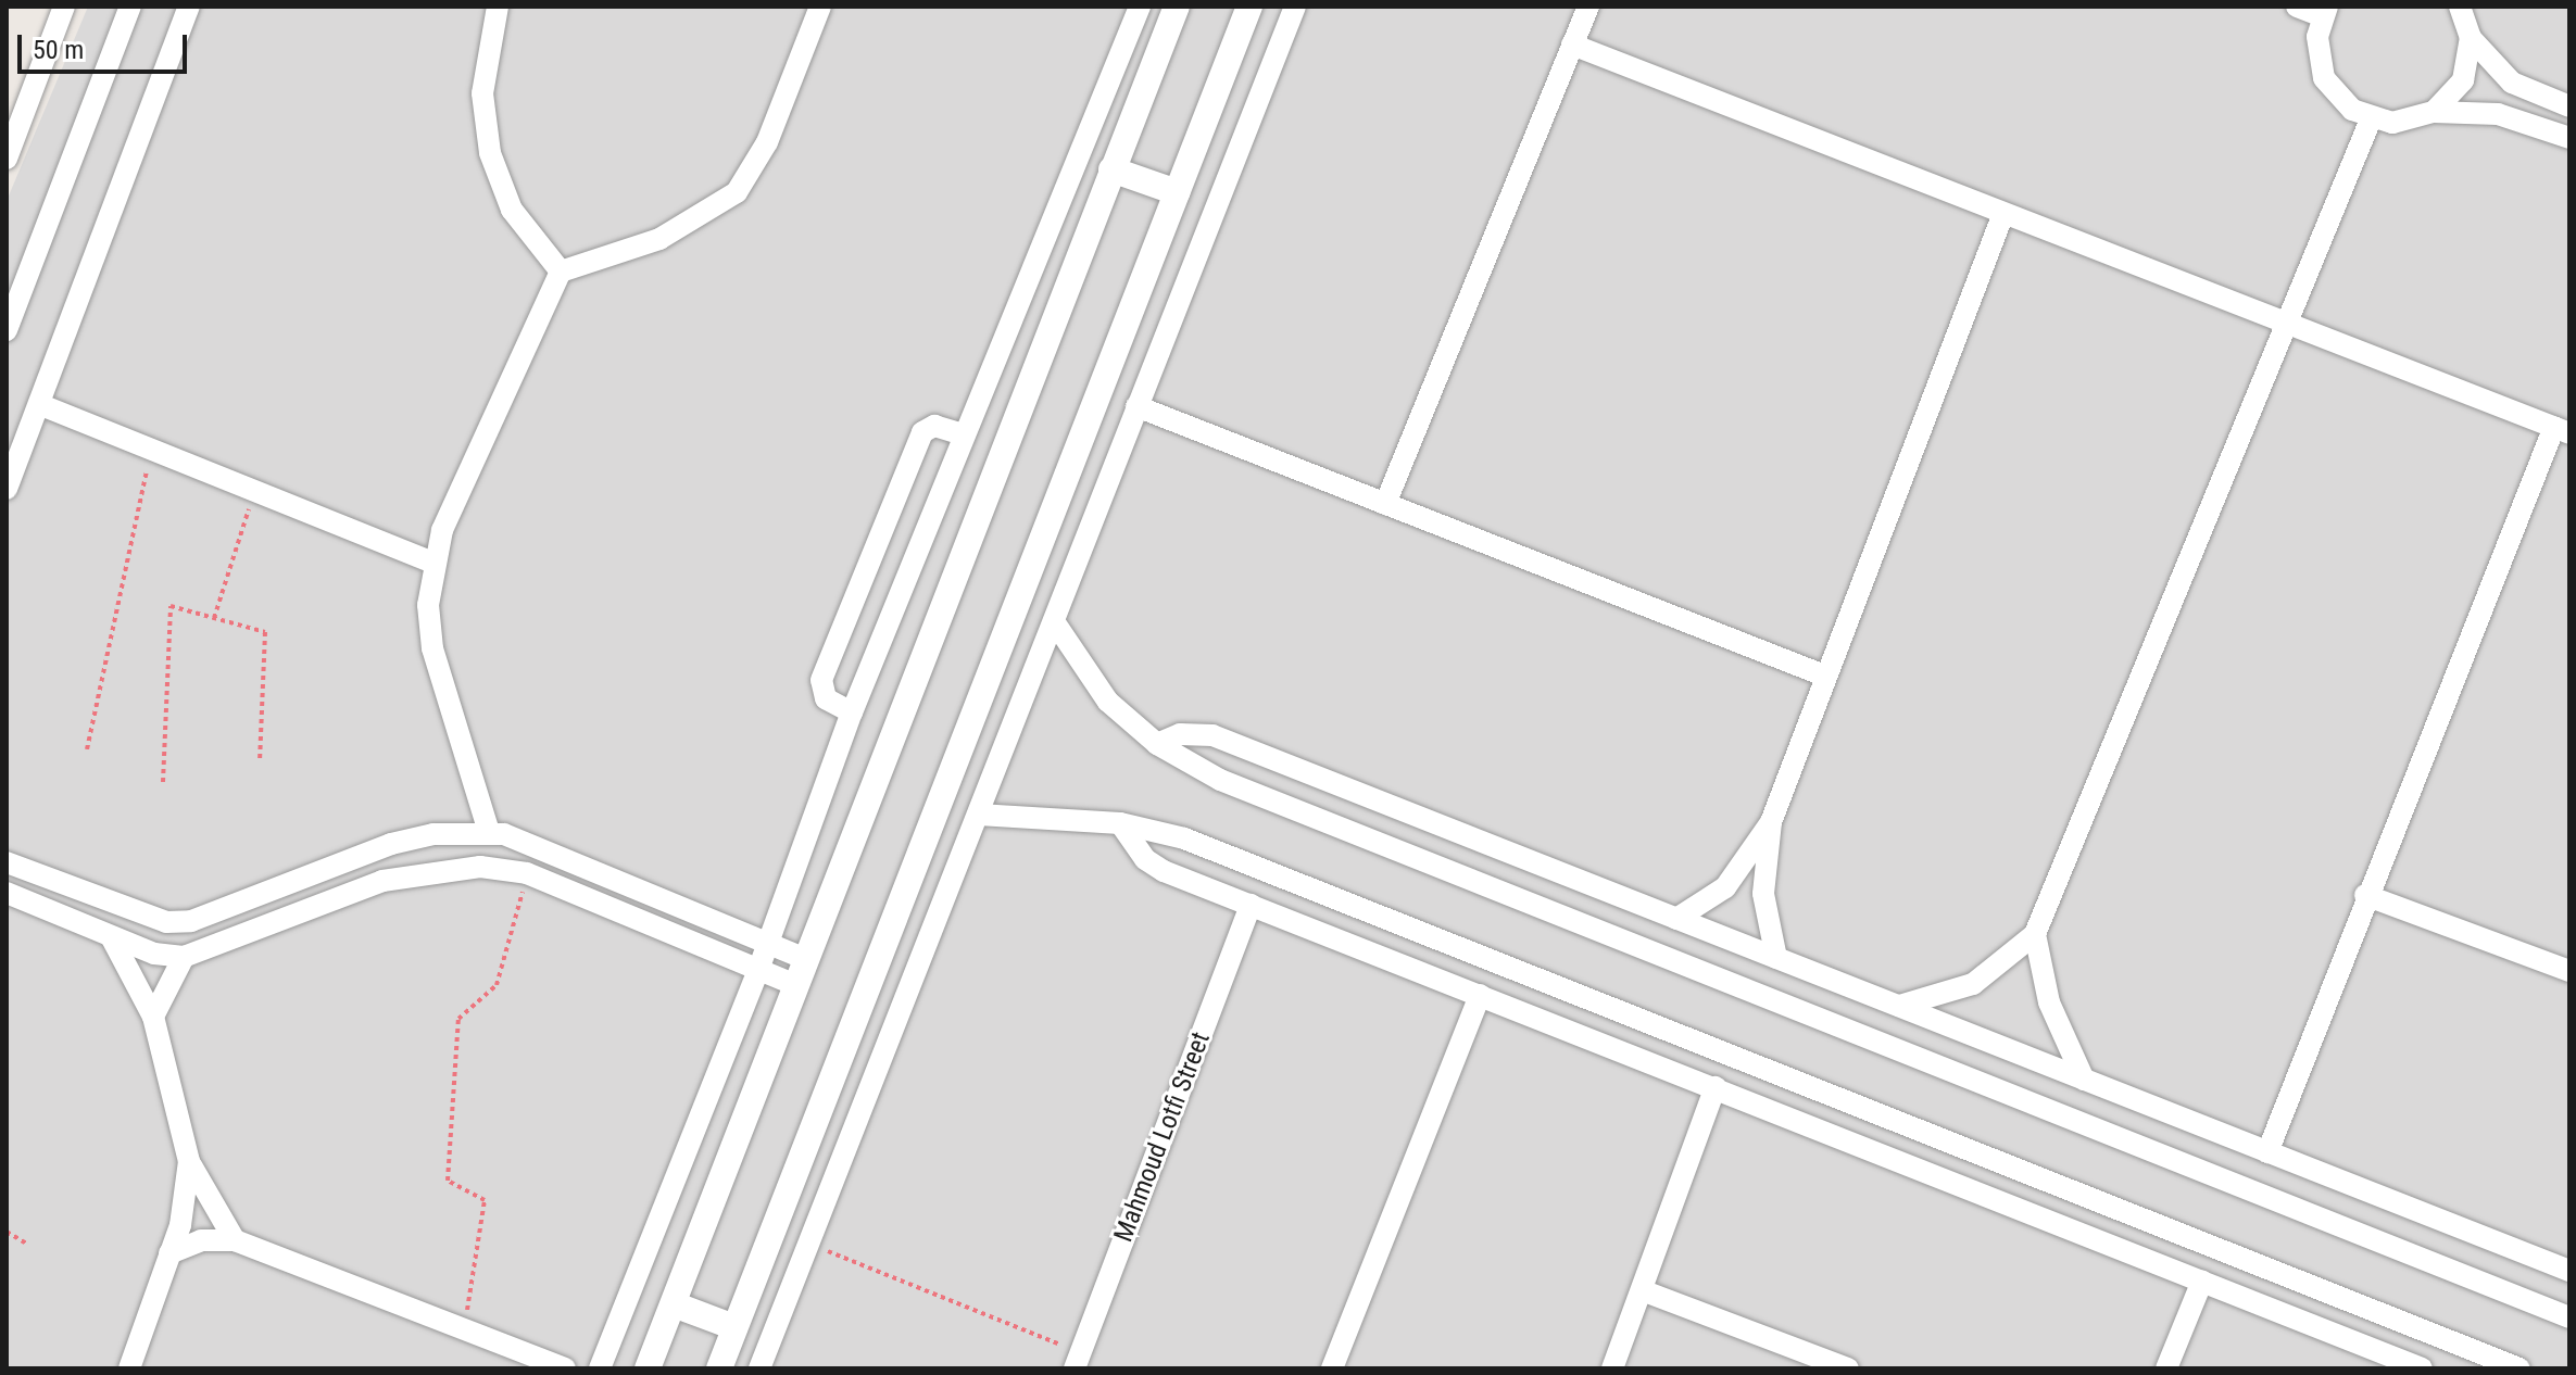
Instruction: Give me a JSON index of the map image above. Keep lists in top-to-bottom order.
{
  "streets": {
    "street": ["Mahmoud Lotfi Street"]
  },
  "scale_bar": "50 m"
}
